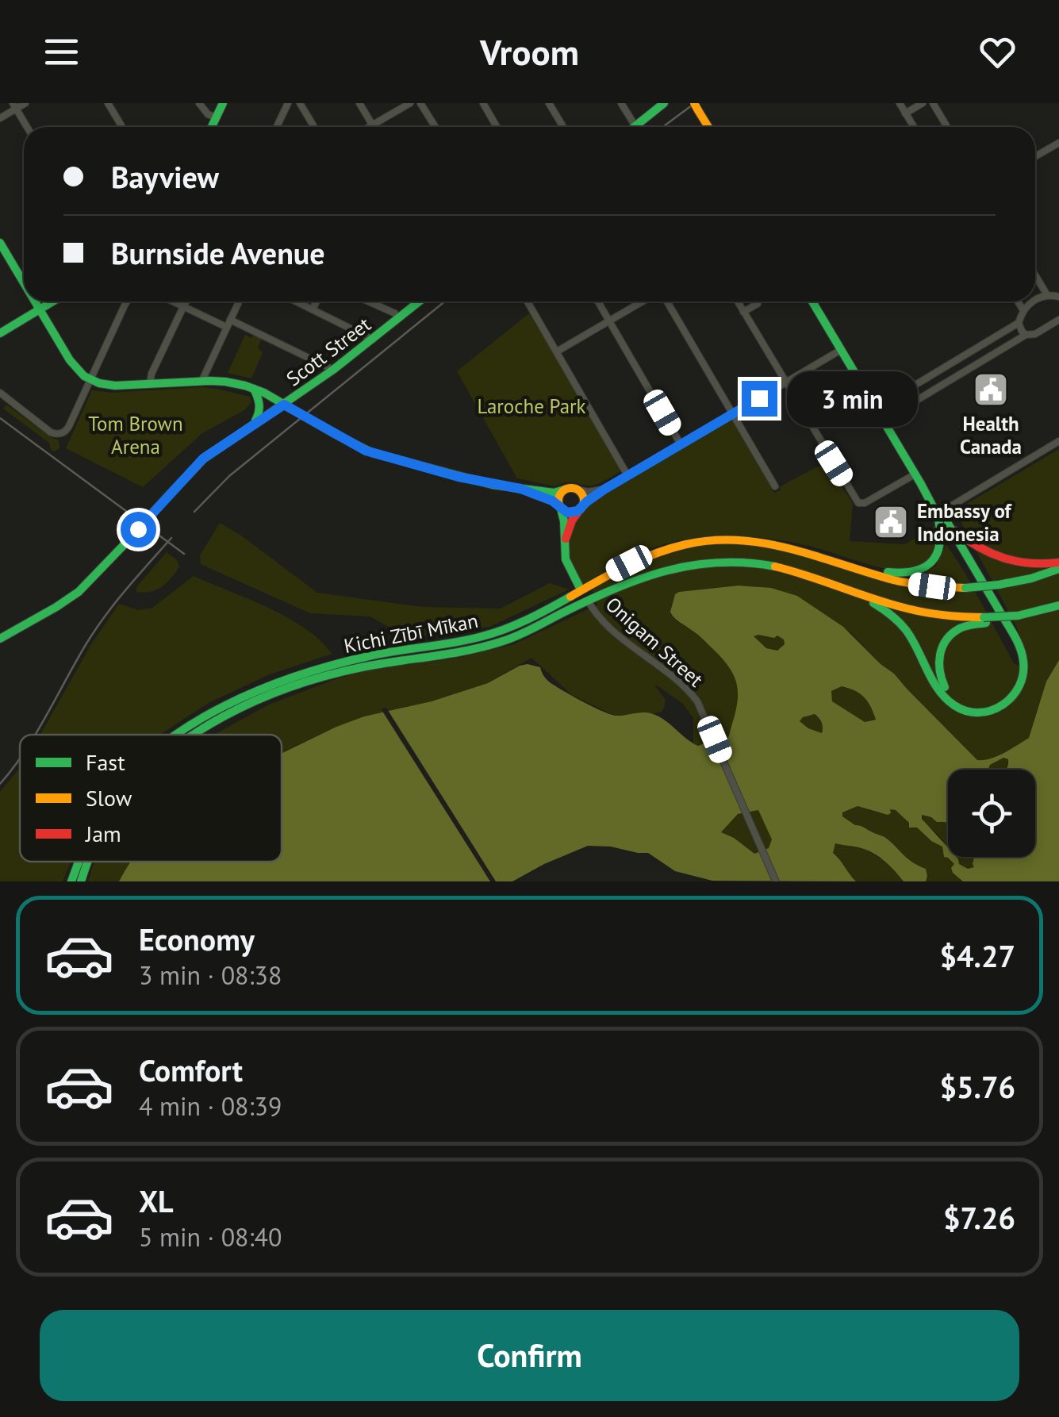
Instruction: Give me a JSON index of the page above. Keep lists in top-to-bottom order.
{
  "streets": {
    "main road": ["Scott Street", "Kichi Zībī Mīkan"],
    "street": ["Onigam Street"]
  },
  "crossings": [
    ["Kichi Zībī Mīkan", "Onigam Street"]
  ],
  "parks": ["Laroche Park", "Tom Brown Arena"],
  "places": {
    "public building": ["Health Canada", "Embassy of Indonesia"]
  },
  "legend": ["Fast", "Slow", "Jam"],
  "page": {
    "header": "Vroom",
    "banner": ["Bayview", "Burnside Avenue"],
    "bubble": "3 min",
    "list": [
      {
        "name": "Economy",
        "note": "3 min · 08:38",
        "value": "$4.27"
      },
      {
        "name": "Comfort",
        "note": "4 min · 08:39",
        "value": "$5.76"
      },
      {
        "name": "XL",
        "note": "5 min · 08:40",
        "value": "$7.26"
      }
    ],
    "buttons": "Confirm"
  }
}
